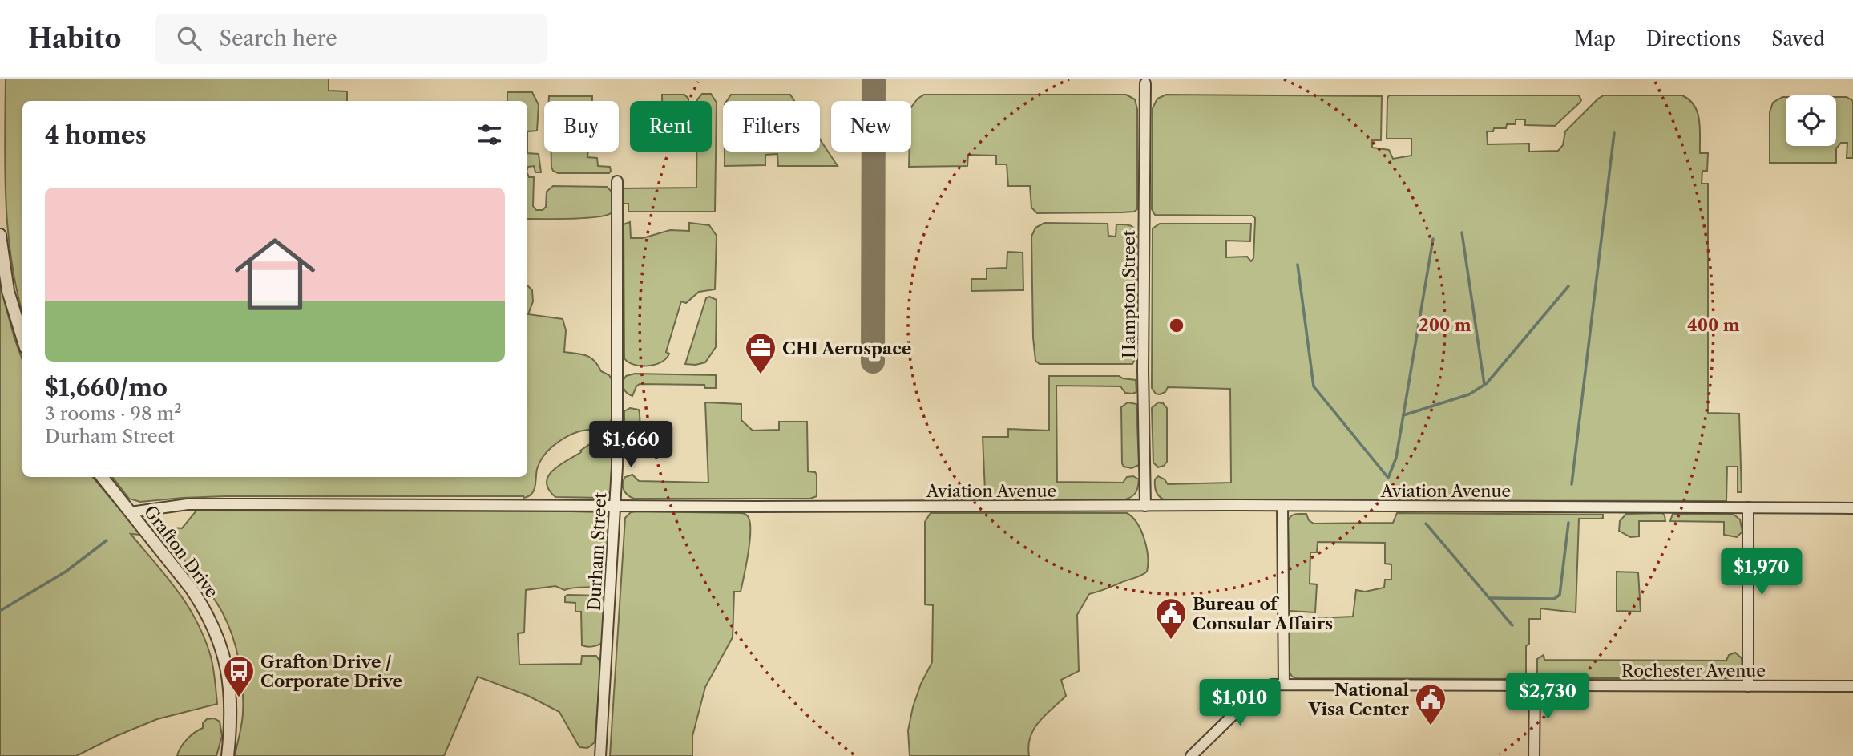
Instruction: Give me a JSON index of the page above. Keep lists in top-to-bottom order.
{
  "streets": {
    "street": [
      "Hampton Street",
      "Aviation Avenue",
      "Grafton Drive",
      "Durham Street",
      "Rochester Avenue"
    ]
  },
  "crossings": [
    ["Hampton Street", "Aviation Avenue"],
    ["Aviation Avenue", "Grafton Drive"],
    ["Aviation Avenue", "Durham Street"]
  ],
  "places": {
    "office": ["CHI Aerospace"],
    "public building": ["Bureau of Consular Affairs", "National Visa Center"],
    "bus stop": ["Grafton Drive / Corporate Drive"]
  },
  "page": {
    "header": "Habito",
    "search": "Search here",
    "nav": ["Map", "Directions", "Saved"],
    "chip": [
      "Buy",
      "Rent",
      "Filters",
      "New"
    ],
    "heading": "4 homes",
    "list": [
      {
        "name": "$1,660/mo",
        "note": "3 rooms · 98 m² · Durham Street"
      }
    ],
    "price": [
      "$1,660",
      "$1,970",
      "$2,730",
      "$1,010"
    ]
  },
  "rings": ["200 m", "400 m"]
}
